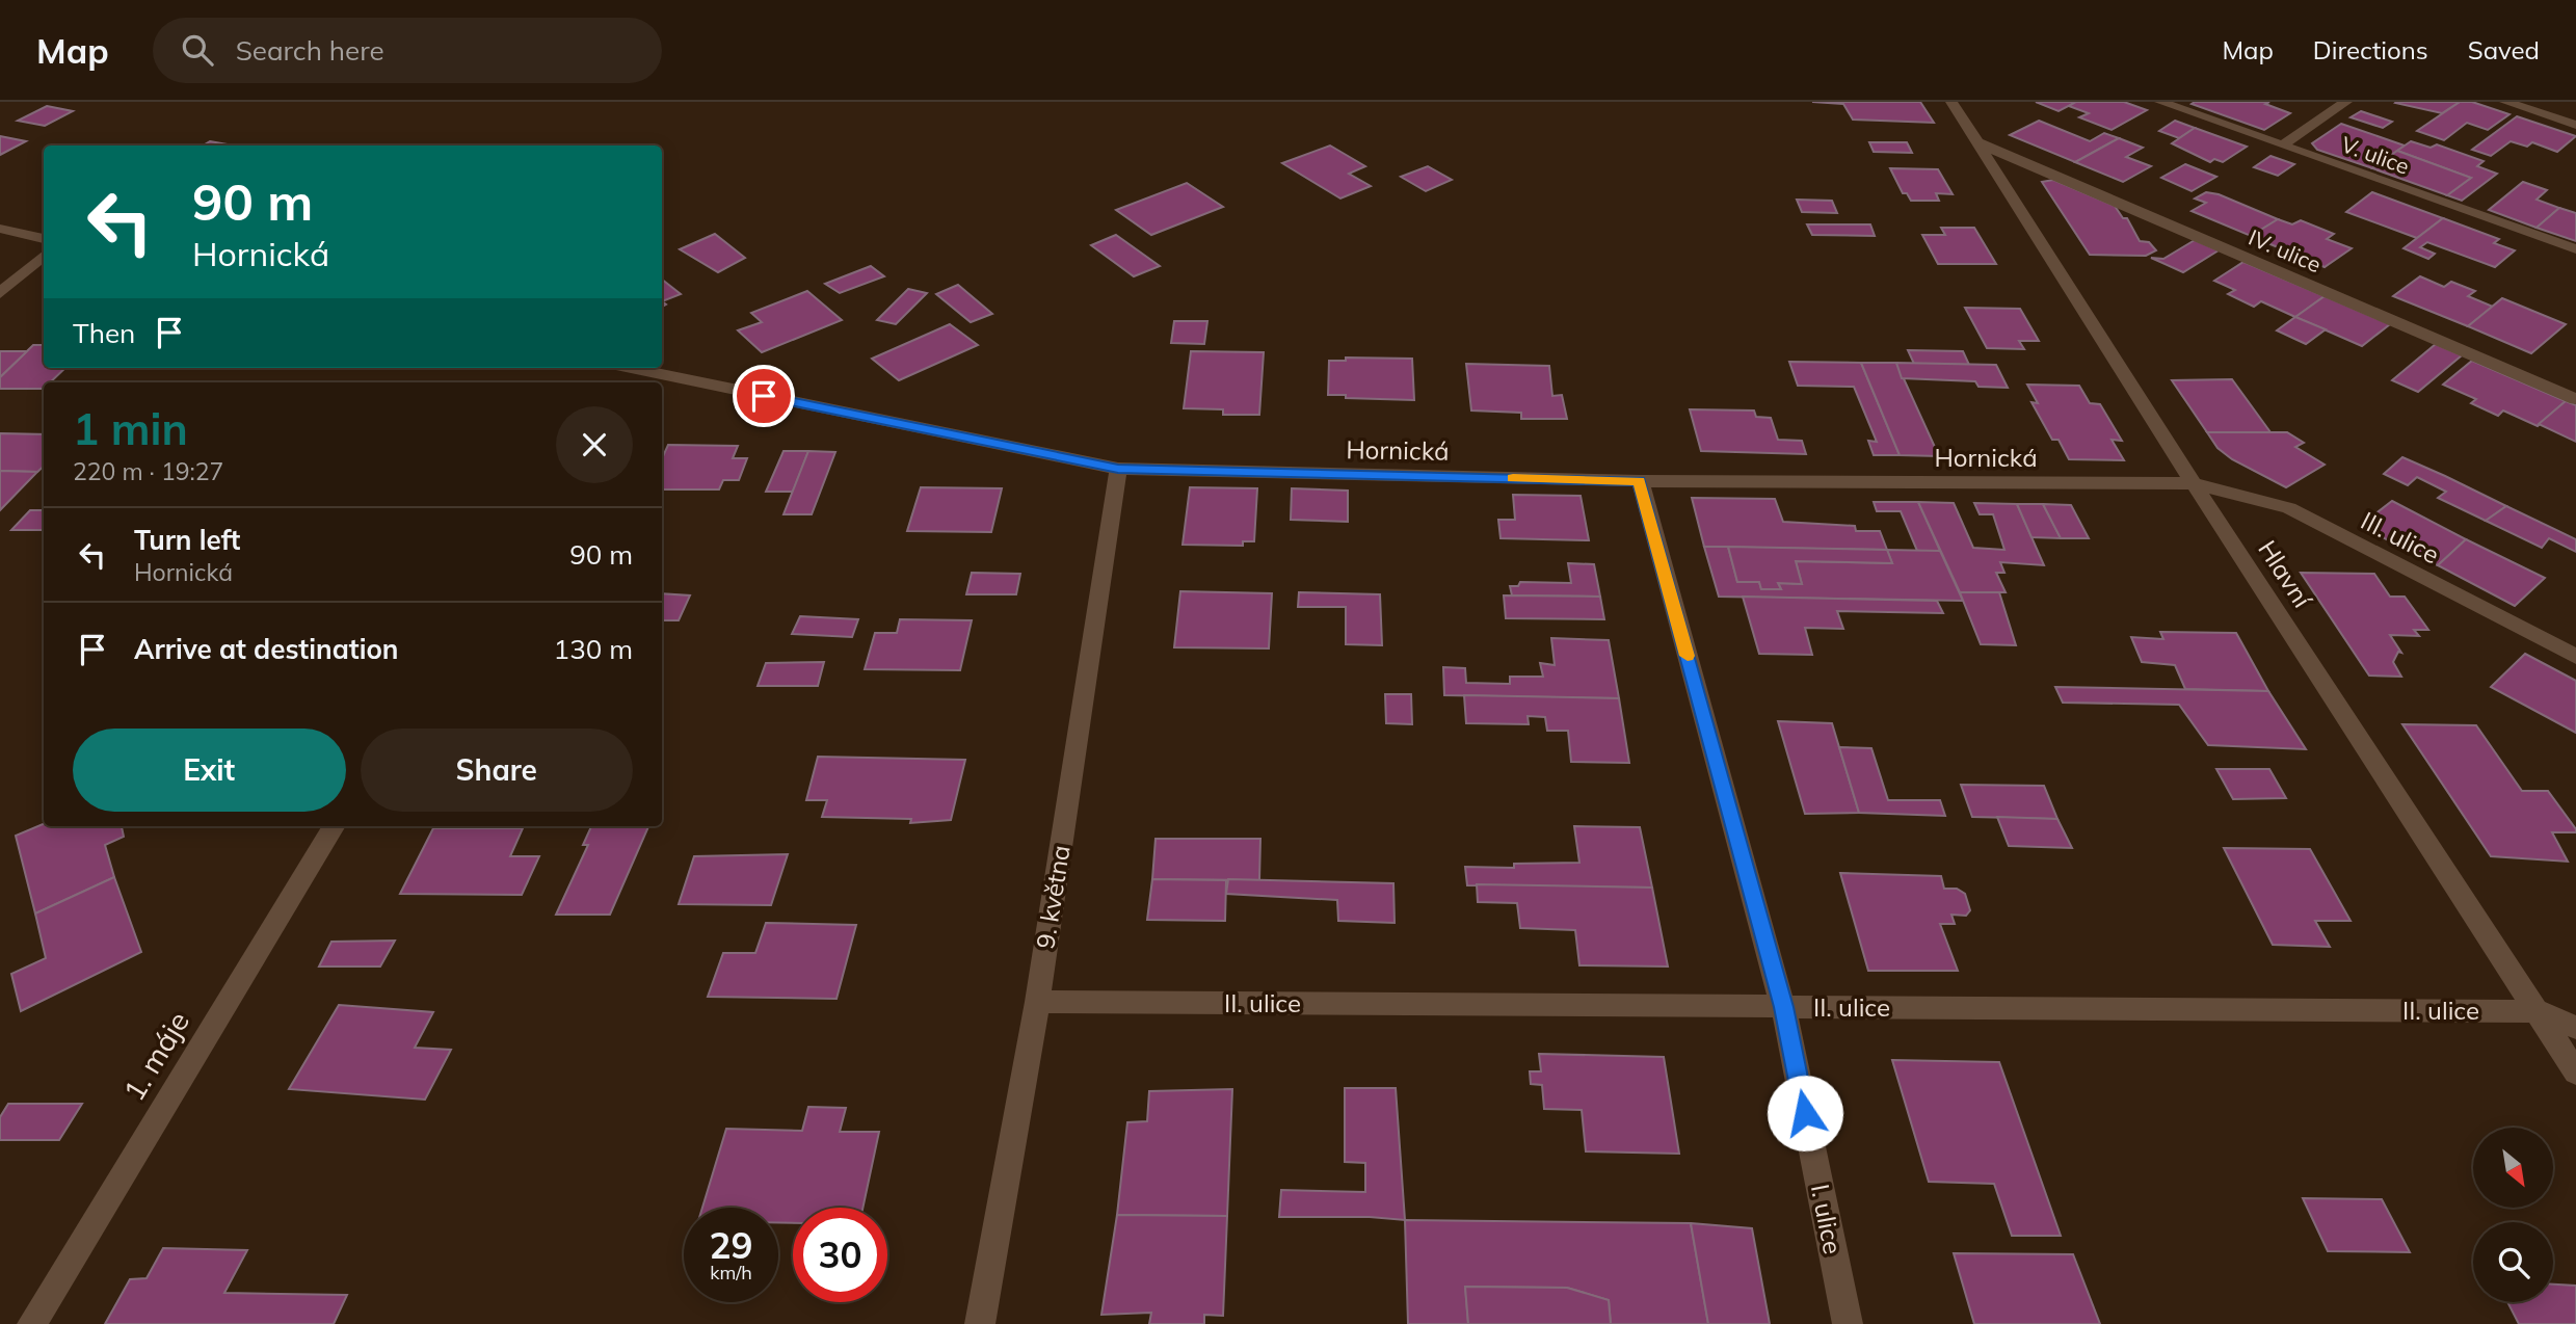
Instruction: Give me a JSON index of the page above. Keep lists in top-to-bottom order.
{
  "streets": {
    "street": [
      "V. ulice",
      "IV. ulice",
      "Hornická",
      "III. ulice",
      "Hlavní",
      "9. května",
      "II. ulice",
      "1. máje",
      "I. ulice"
    ]
  },
  "crossings": [
    ["IV. ulice", "Hlavní"],
    ["Hornická", "III. ulice"],
    ["Hornická", "Hlavní"],
    ["Hornická", "9. května"],
    ["Hornická", "I. ulice"],
    ["III. ulice", "Hlavní"],
    ["Hlavní", "II. ulice"],
    ["9. května", "II. ulice"],
    ["II. ulice", "I. ulice"]
  ],
  "north": "bottom right",
  "page": {
    "header": "Map",
    "search": "Search here",
    "nav": ["Map", "Directions", "Saved"],
    "turn": ["90 m", "Hornická"],
    "then": "Then",
    "heading": ["1 min", "220 m · 19:27"],
    "list": [
      {
        "name": "Turn left",
        "note": "Hornická",
        "value": "90 m"
      },
      {
        "name": "Arrive at destination",
        "value": "130 m"
      }
    ],
    "buttons": ["Exit", "Share"],
    "speed": "29 km/h",
    "limit": "30"
  }
}
